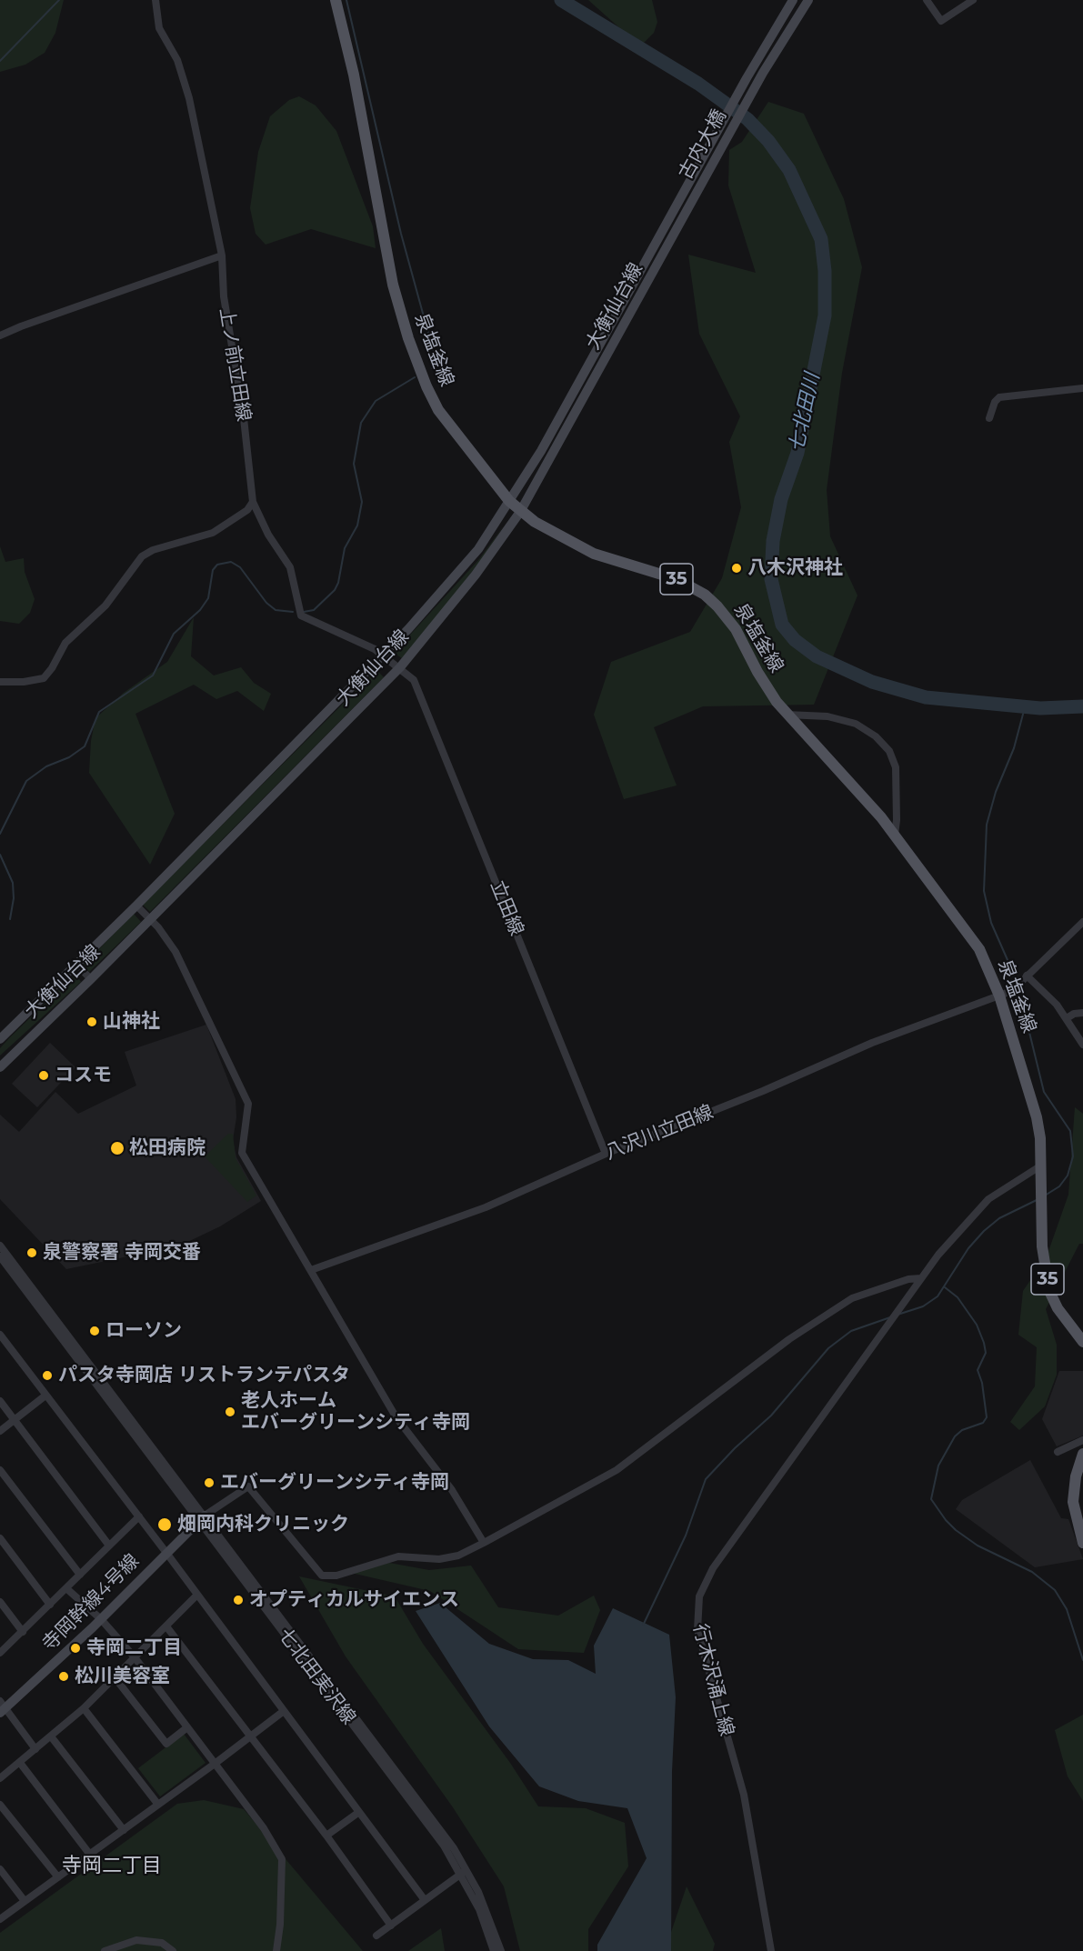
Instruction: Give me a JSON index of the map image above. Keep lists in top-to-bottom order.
{
  "streets": {
    "main road": [
      "古内大橋",
      "大衡仙台線",
      "泉塩釜線",
      "35",
      "寺岡幹線4号線"
    ],
    "street": [
      "上ノ前立田線",
      "立田線",
      "八沢川立田線",
      "行木沢涌上線"
    ]
  },
  "crossings": [
    ["古内大橋", "大衡仙台線"],
    ["大衡仙台線", "泉塩釜線"],
    ["大衡仙台線", "上ノ前立田線"],
    ["大衡仙台線", "立田線"],
    ["泉塩釜線", "八沢川立田線"],
    ["泉塩釜線", "行木沢涌上線"],
    ["上ノ前立田線", "立田線"],
    ["立田線", "八沢川立田線"]
  ],
  "districts": ["寺岡二丁目"],
  "water": ["七北田川"],
  "places": [
    "八木沢神社",
    "山神社",
    "コスモ",
    "松田病院",
    "泉警察署 寺岡交番",
    "ローソン",
    "パスタ寺岡店 リストランテパスタ",
    "老人ホーム エバーグリーンシティ寺岡",
    "エバーグリーンシティ寺岡",
    "畑岡内科クリニック",
    "オプティカルサイエンス",
    "寺岡二丁目",
    "松川美容室"
  ]
}
